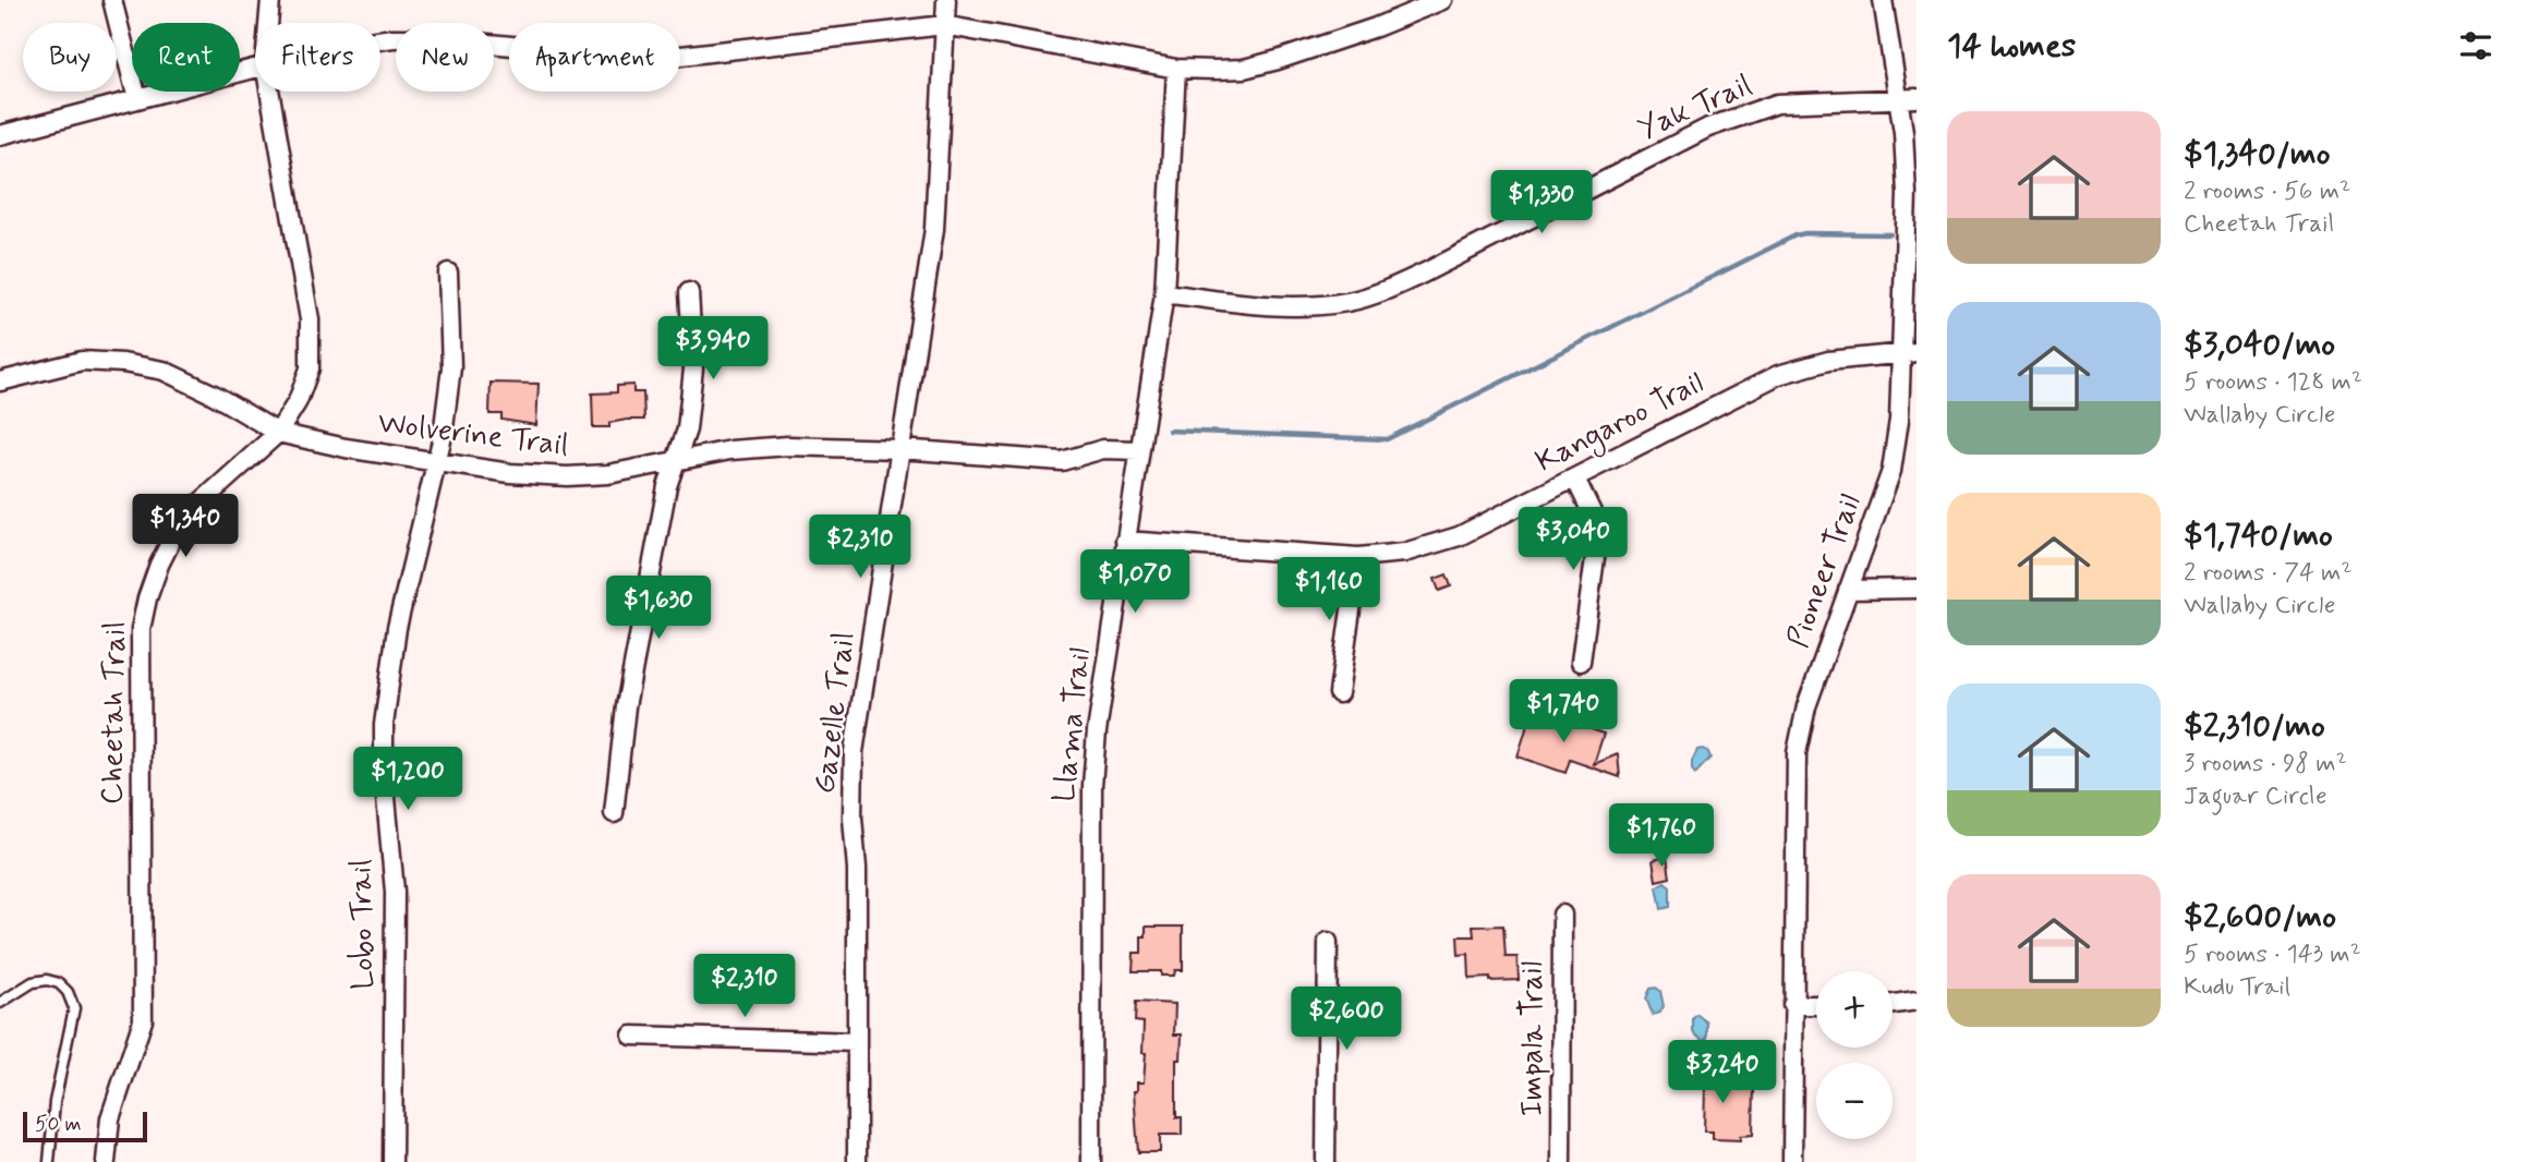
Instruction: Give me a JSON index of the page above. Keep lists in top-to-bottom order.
{
  "streets": {
    "street": [
      "Yak Trail",
      "Kangaroo Trail",
      "Wolverine Trail",
      "Pioneer Trail",
      "Cheetah Trail",
      "Gazelle Trail",
      "Llama Trail",
      "Lobo Trail",
      "Impala Trail"
    ]
  },
  "crossings": [
    ["Yak Trail", "Pioneer Trail"],
    ["Yak Trail", "Llama Trail"],
    ["Kangaroo Trail", "Pioneer Trail"],
    ["Kangaroo Trail", "Llama Trail"],
    ["Wolverine Trail", "Cheetah Trail"],
    ["Wolverine Trail", "Gazelle Trail"],
    ["Wolverine Trail", "Llama Trail"],
    ["Wolverine Trail", "Lobo Trail"]
  ],
  "scale_bar": "50 m",
  "page": {
    "heading": "14 homes",
    "chip": [
      "Buy",
      "Rent",
      "Filters",
      "New",
      "Apartment"
    ],
    "list": [
      {
        "name": "$1,340/mo",
        "note": "2 rooms · 56 m² · Cheetah Trail"
      },
      {
        "name": "$3,040/mo",
        "note": "5 rooms · 128 m² · Wallaby Circle"
      },
      {
        "name": "$1,740/mo",
        "note": "2 rooms · 74 m² · Wallaby Circle"
      },
      {
        "name": "$2,310/mo",
        "note": "3 rooms · 98 m² · Jaguar Circle"
      },
      {
        "name": "$2,600/mo",
        "note": "5 rooms · 143 m² · Kudu Trail"
      }
    ],
    "price": [
      "$1,330",
      "$3,940",
      "$1,340",
      "$3,040",
      "$2,310",
      "$1,070",
      "$1,160",
      "$1,630",
      "$1,740",
      "$1,200",
      "$1,760",
      "$2,310",
      "$2,600",
      "$3,240"
    ],
    "map_buttons": ["+", "−"],
    "scale": "50 m"
  }
}
